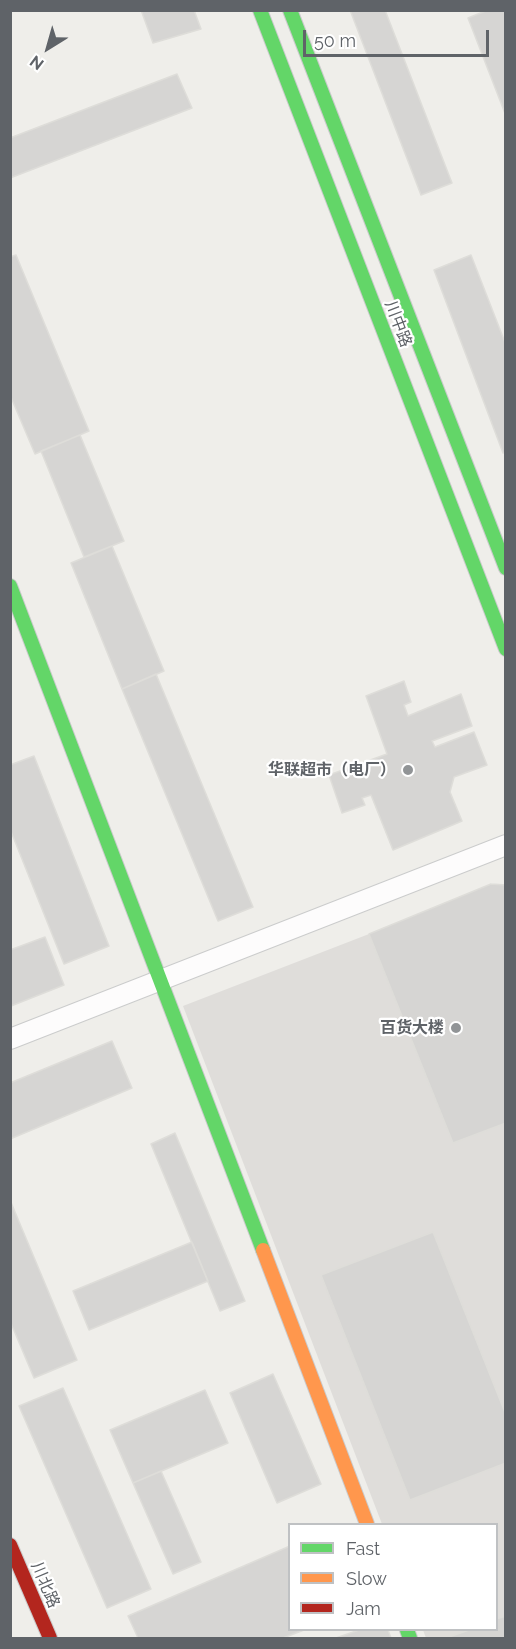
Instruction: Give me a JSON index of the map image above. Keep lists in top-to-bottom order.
{
  "streets": {
    "street": ["川中路", "川北路"]
  },
  "places": ["华联超市（电厂）", "百货大楼"],
  "legend": ["Fast", "Slow", "Jam"],
  "scale_bar": "50 m",
  "north": "bottom left"
}
